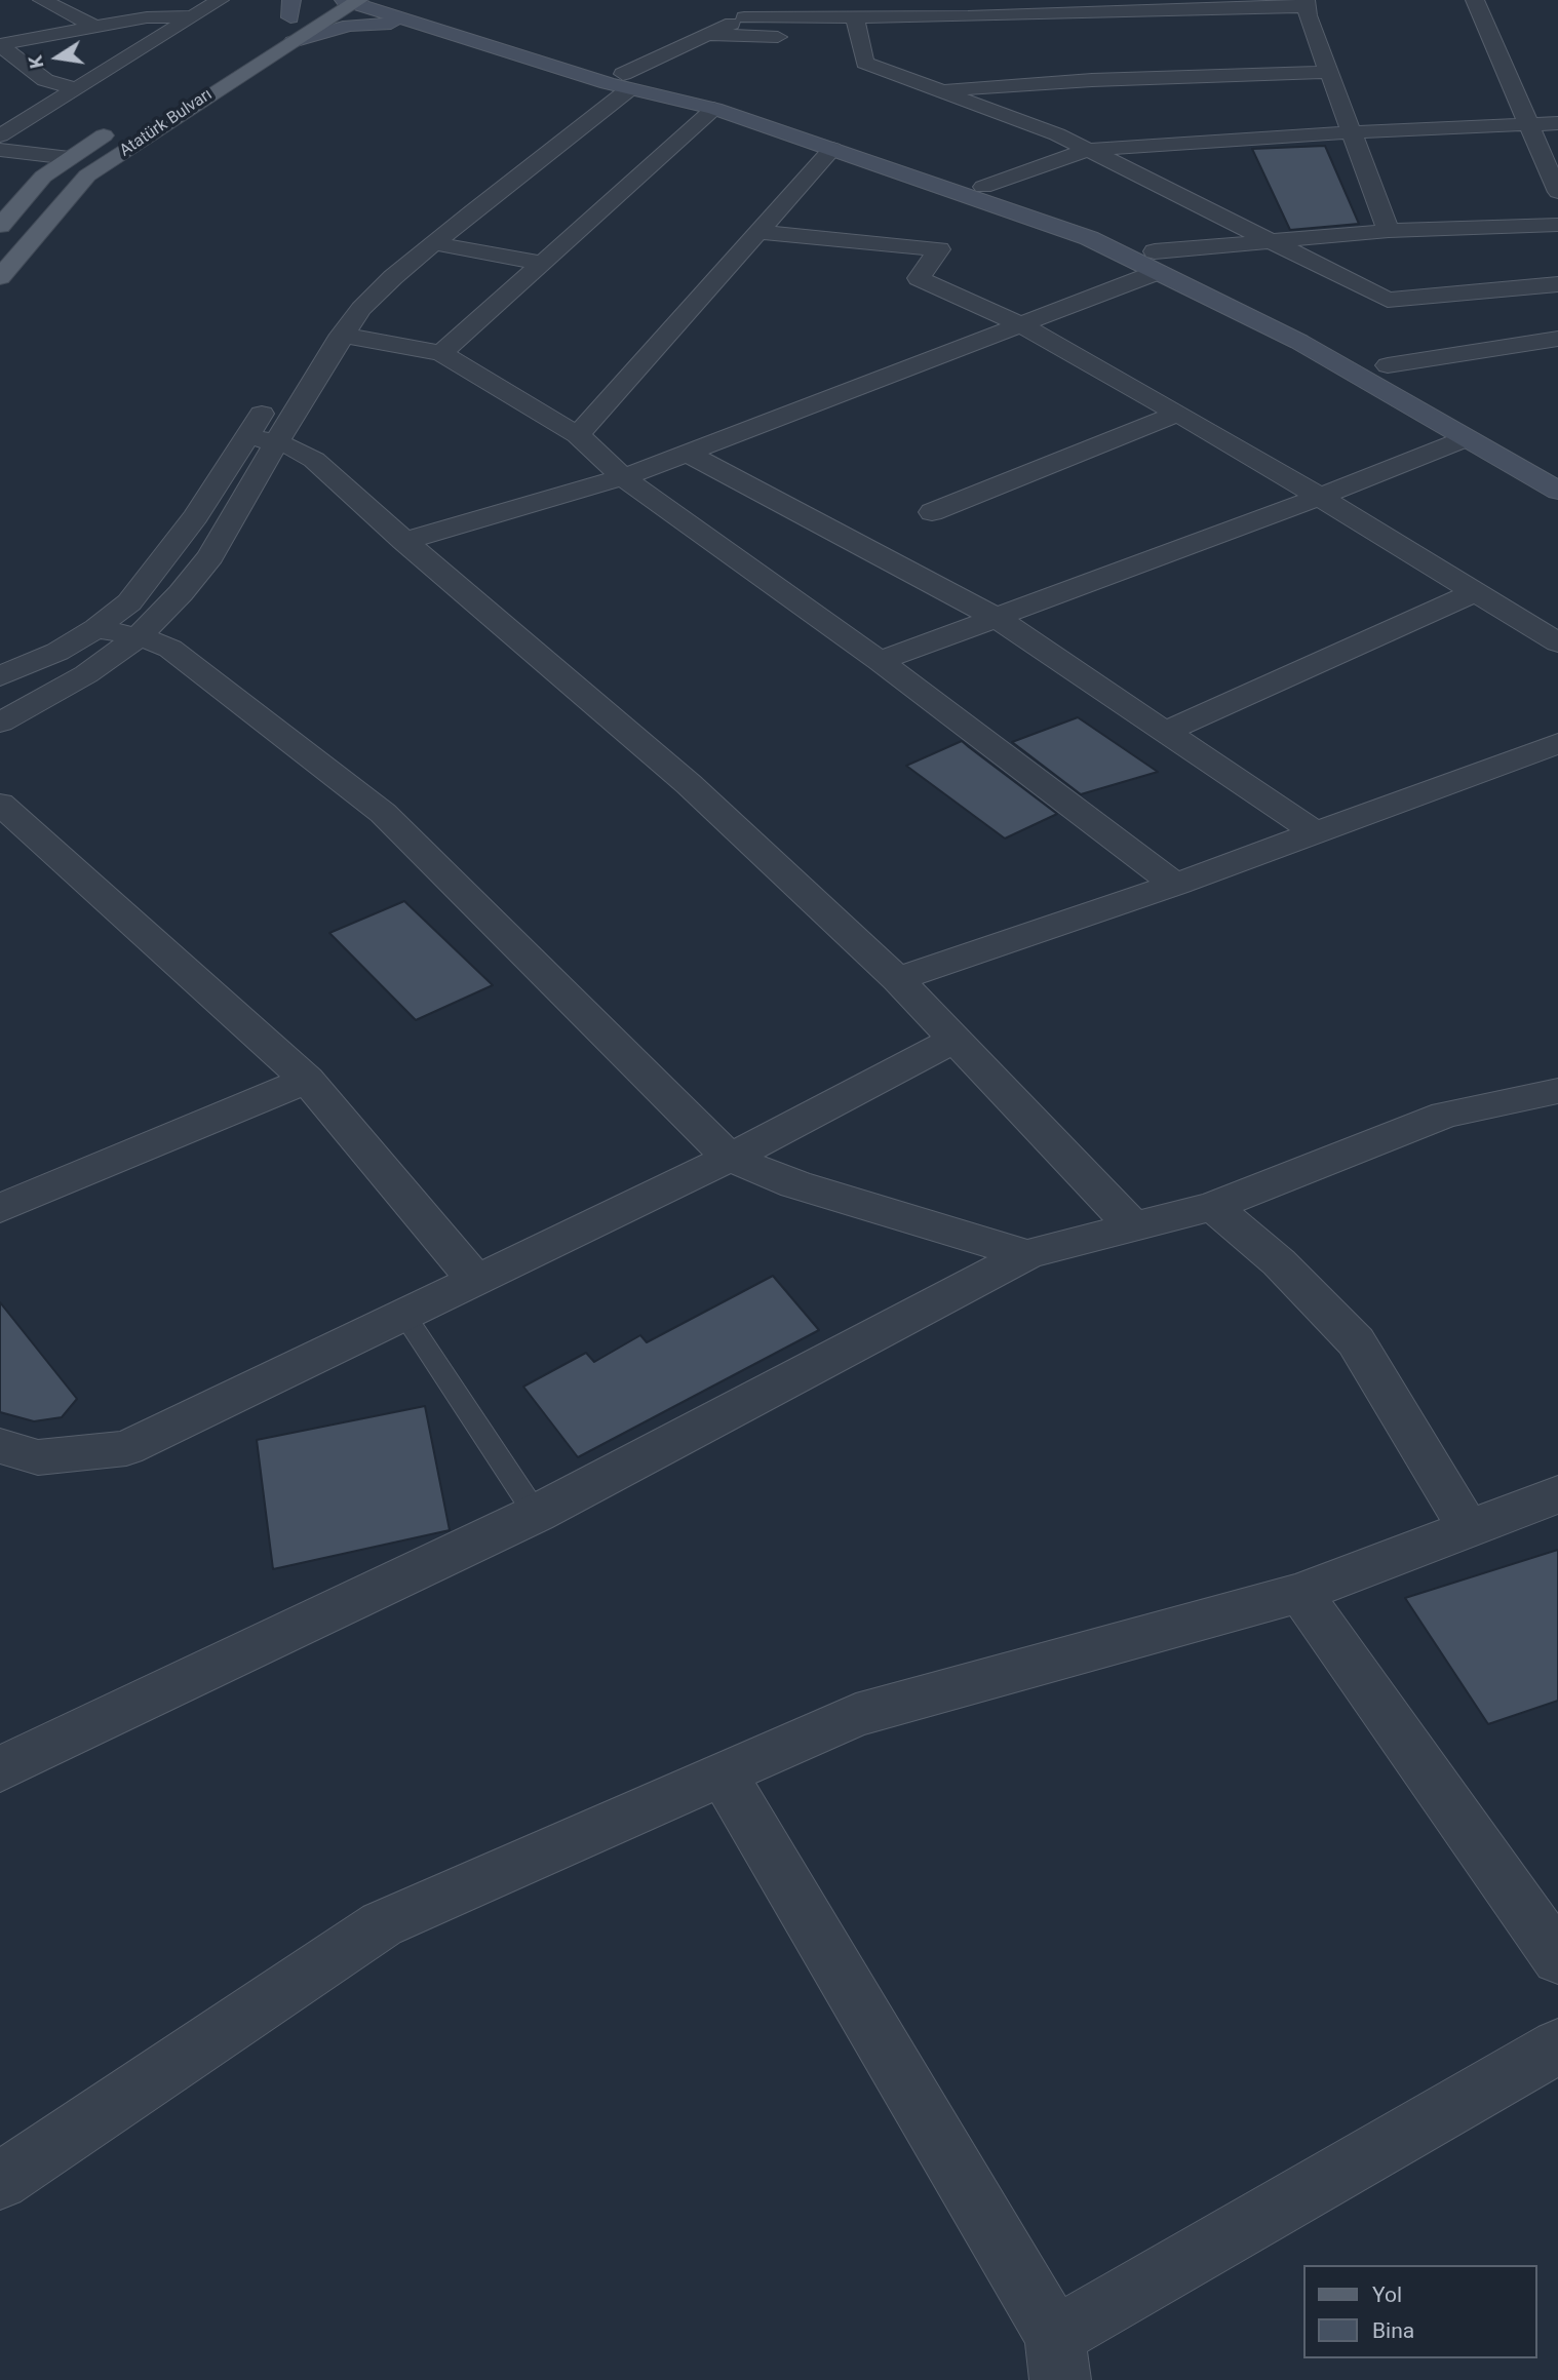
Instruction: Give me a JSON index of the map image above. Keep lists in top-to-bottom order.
{
  "streets": {
    "main road": ["Atatürk Bulvarı"]
  },
  "legend": ["Yol", "Bina"],
  "north": "left"
}
